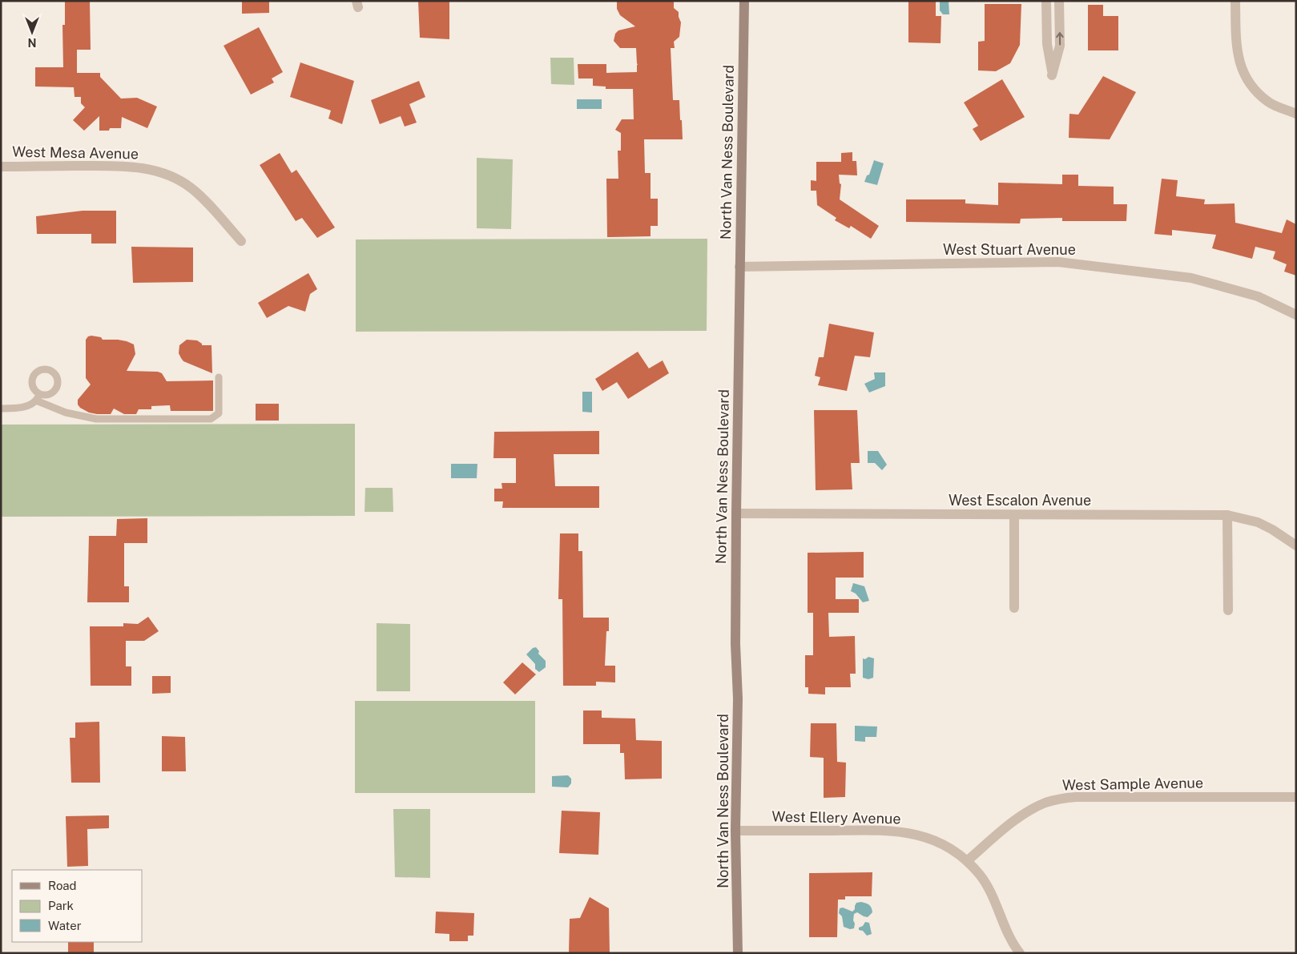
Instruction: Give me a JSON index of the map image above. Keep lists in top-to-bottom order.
{
  "streets": {
    "street": [
      "North Van Ness Boulevard",
      "West Mesa Avenue",
      "West Stuart Avenue",
      "West Escalon Avenue",
      "West Sample Avenue",
      "West Ellery Avenue"
    ]
  },
  "crossings": [
    ["North Van Ness Boulevard", "West Stuart Avenue"],
    ["North Van Ness Boulevard", "West Escalon Avenue"],
    ["North Van Ness Boulevard", "West Ellery Avenue"],
    ["West Sample Avenue", "West Ellery Avenue"]
  ],
  "legend": ["Road", "Park", "Water"],
  "north": "bottom"
}
